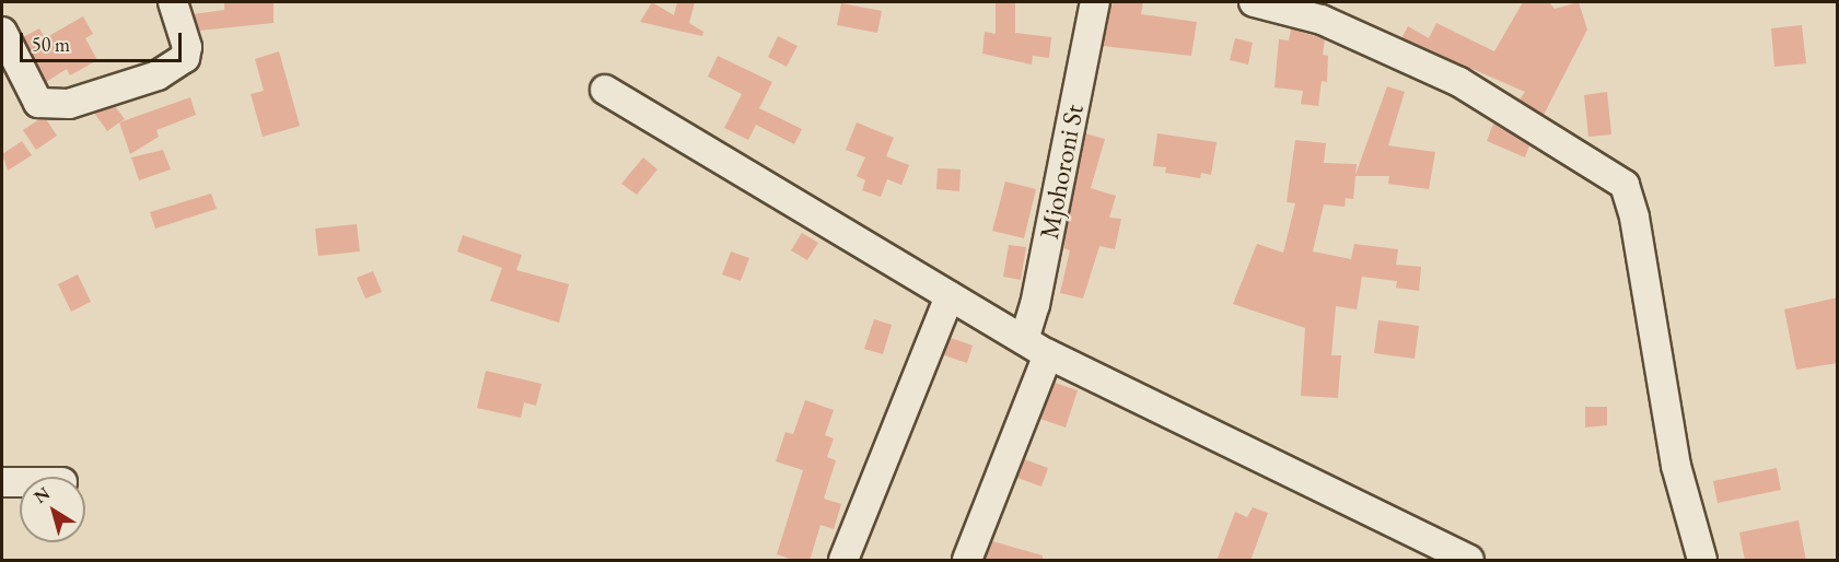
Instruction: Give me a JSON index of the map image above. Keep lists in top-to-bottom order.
{
  "streets": {
    "street": ["Mjohoroni St"]
  },
  "scale_bar": "50 m",
  "north": "top left"
}
